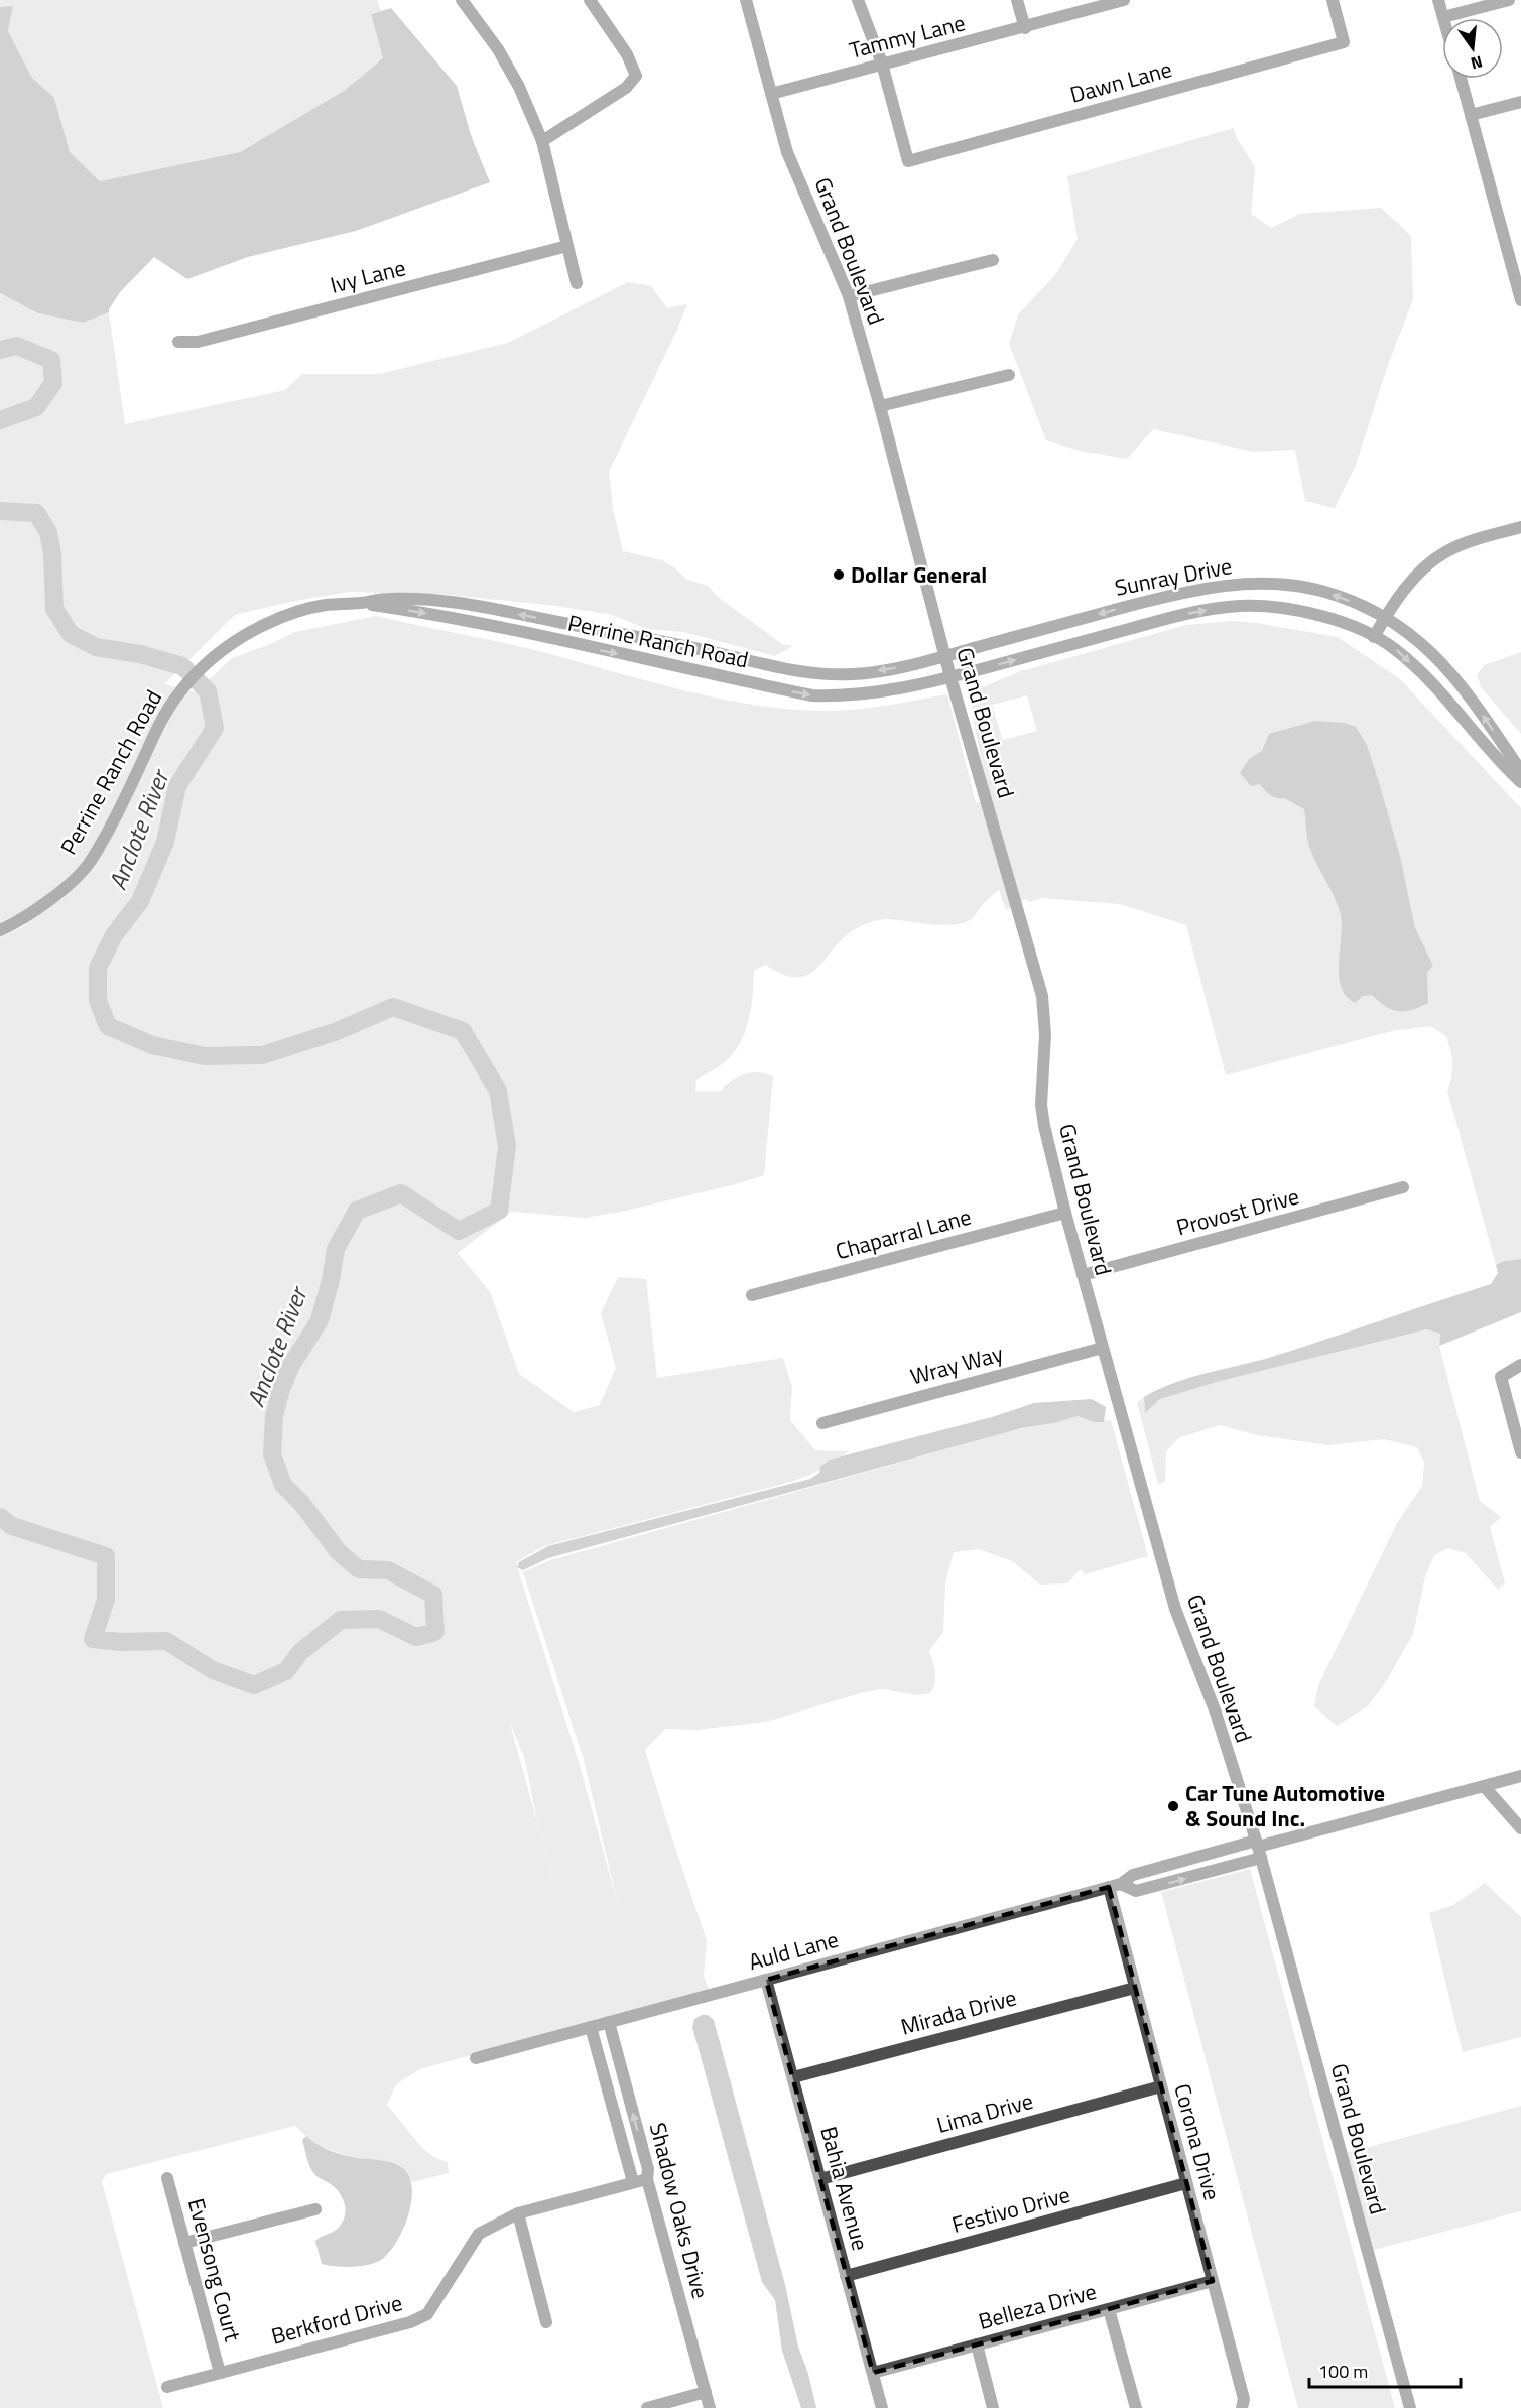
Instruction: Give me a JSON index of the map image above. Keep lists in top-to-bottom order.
{
  "streets": {
    "street": [
      "Tammy Lane",
      "Dawn Lane",
      "Grand Boulevard",
      "Ivy Lane",
      "Sunray Drive",
      "Perrine Ranch Road",
      "Provost Drive",
      "Chaparral Lane",
      "Wray Way",
      "Auld Lane",
      "Mirada Drive",
      "Lima Drive",
      "Corona Drive",
      "Bahia Avenue",
      "Festivo Drive",
      "Shadow Oaks Drive",
      "Evensong Court",
      "Belleza Drive",
      "Berkford Drive"
    ]
  },
  "crossings": [
    ["Tammy Lane", "Dawn Lane"],
    ["Tammy Lane", "Grand Boulevard"],
    ["Grand Boulevard", "Sunray Drive"],
    ["Grand Boulevard", "Perrine Ranch Road"],
    ["Grand Boulevard", "Provost Drive"],
    ["Grand Boulevard", "Chaparral Lane"],
    ["Grand Boulevard", "Wray Way"],
    ["Grand Boulevard", "Auld Lane"],
    ["Sunray Drive", "Perrine Ranch Road"],
    ["Auld Lane", "Corona Drive"],
    ["Auld Lane", "Bahia Avenue"],
    ["Auld Lane", "Shadow Oaks Drive"],
    ["Mirada Drive", "Corona Drive"],
    ["Mirada Drive", "Bahia Avenue"],
    ["Lima Drive", "Corona Drive"],
    ["Lima Drive", "Bahia Avenue"],
    ["Corona Drive", "Festivo Drive"],
    ["Corona Drive", "Belleza Drive"],
    ["Bahia Avenue", "Festivo Drive"],
    ["Bahia Avenue", "Belleza Drive"],
    ["Shadow Oaks Drive", "Berkford Drive"],
    ["Evensong Court", "Berkford Drive"]
  ],
  "water": ["Anclote River"],
  "places": ["Dollar General", "Car Tune Automotive & Sound Inc."],
  "scale_bar": "100 m",
  "north": "bottom"
}
